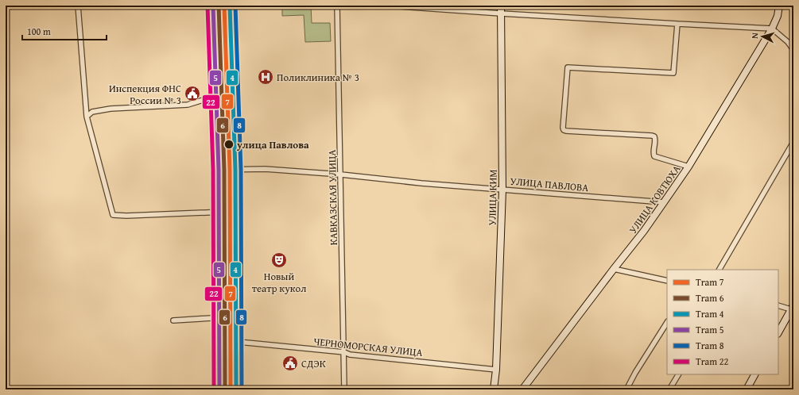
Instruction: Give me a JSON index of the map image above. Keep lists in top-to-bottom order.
{
  "streets": {
    "street": [
      "УЛИЦА ПАВЛОВА",
      "КАВКАЗСКАЯ УЛИЦА",
      "УЛИЦА КИМ",
      "УЛИЦА КОВТЮХА",
      "ЧЕРНОМОРСКАЯ УЛИЦА"
    ]
  },
  "crossings": [
    ["УЛИЦА ПАВЛОВА", "КАВКАЗСКАЯ УЛИЦА"],
    ["УЛИЦА ПАВЛОВА", "УЛИЦА КИМ"],
    ["УЛИЦА ПАВЛОВА", "УЛИЦА КОВТЮХА"],
    ["КАВКАЗСКАЯ УЛИЦА", "ЧЕРНОМОРСКАЯ УЛИЦА"],
    ["УЛИЦА КИМ", "ЧЕРНОМОРСКАЯ УЛИЦА"]
  ],
  "places": {
    "hospital": ["Поликлиника № 3"],
    "public building": ["Инспекция ФНС России № 3", "СДЭК"],
    "other": ["улица Павлова"],
    "theatre": ["Новый театр кукол"]
  },
  "lines": [
    "tram line 7",
    "tram line 6",
    "tram line 4",
    "tram line 5",
    "tram line 8",
    "tram line 22"
  ],
  "legend": [
    "Tram 7",
    "Tram 6",
    "Tram 4",
    "Tram 5",
    "Tram 8",
    "Tram 22"
  ],
  "scale_bar": "100 m",
  "north": "left"
}
